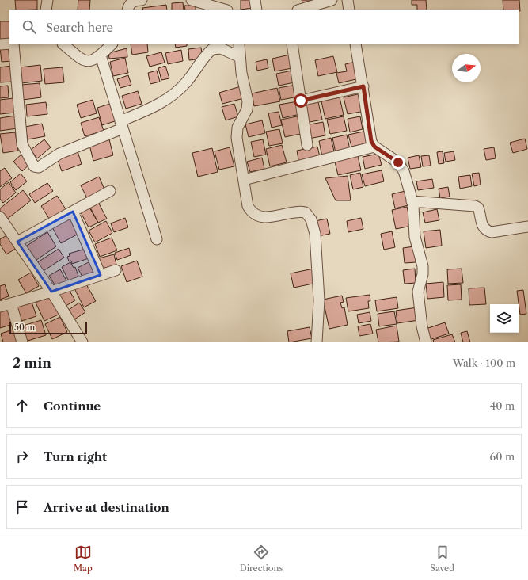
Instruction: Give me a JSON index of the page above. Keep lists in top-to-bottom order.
{
  "scale_bar": "50 m",
  "north": "right",
  "page": {
    "search": "Search here",
    "scale": "50 m",
    "heading": ["2 min", "Walk · 100 m"],
    "list": [
      ["Continue", "40 m"],
      ["Turn right", "60 m"],
      "Arrive at destination"
    ],
    "nav": ["Map", "Directions", "Saved"]
  }
}
